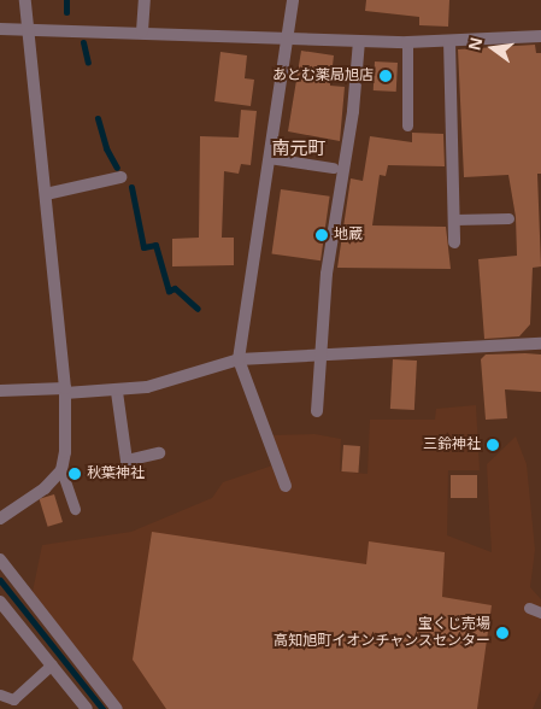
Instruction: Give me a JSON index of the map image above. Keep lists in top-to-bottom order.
{
  "districts": ["南元町"],
  "places": [
    "あとむ薬局旭店",
    "地蔵",
    "三鈴神社",
    "秋葉神社",
    "宝くじ売場 高知旭町イオンチャンスセンター"
  ],
  "north": "left"
}
